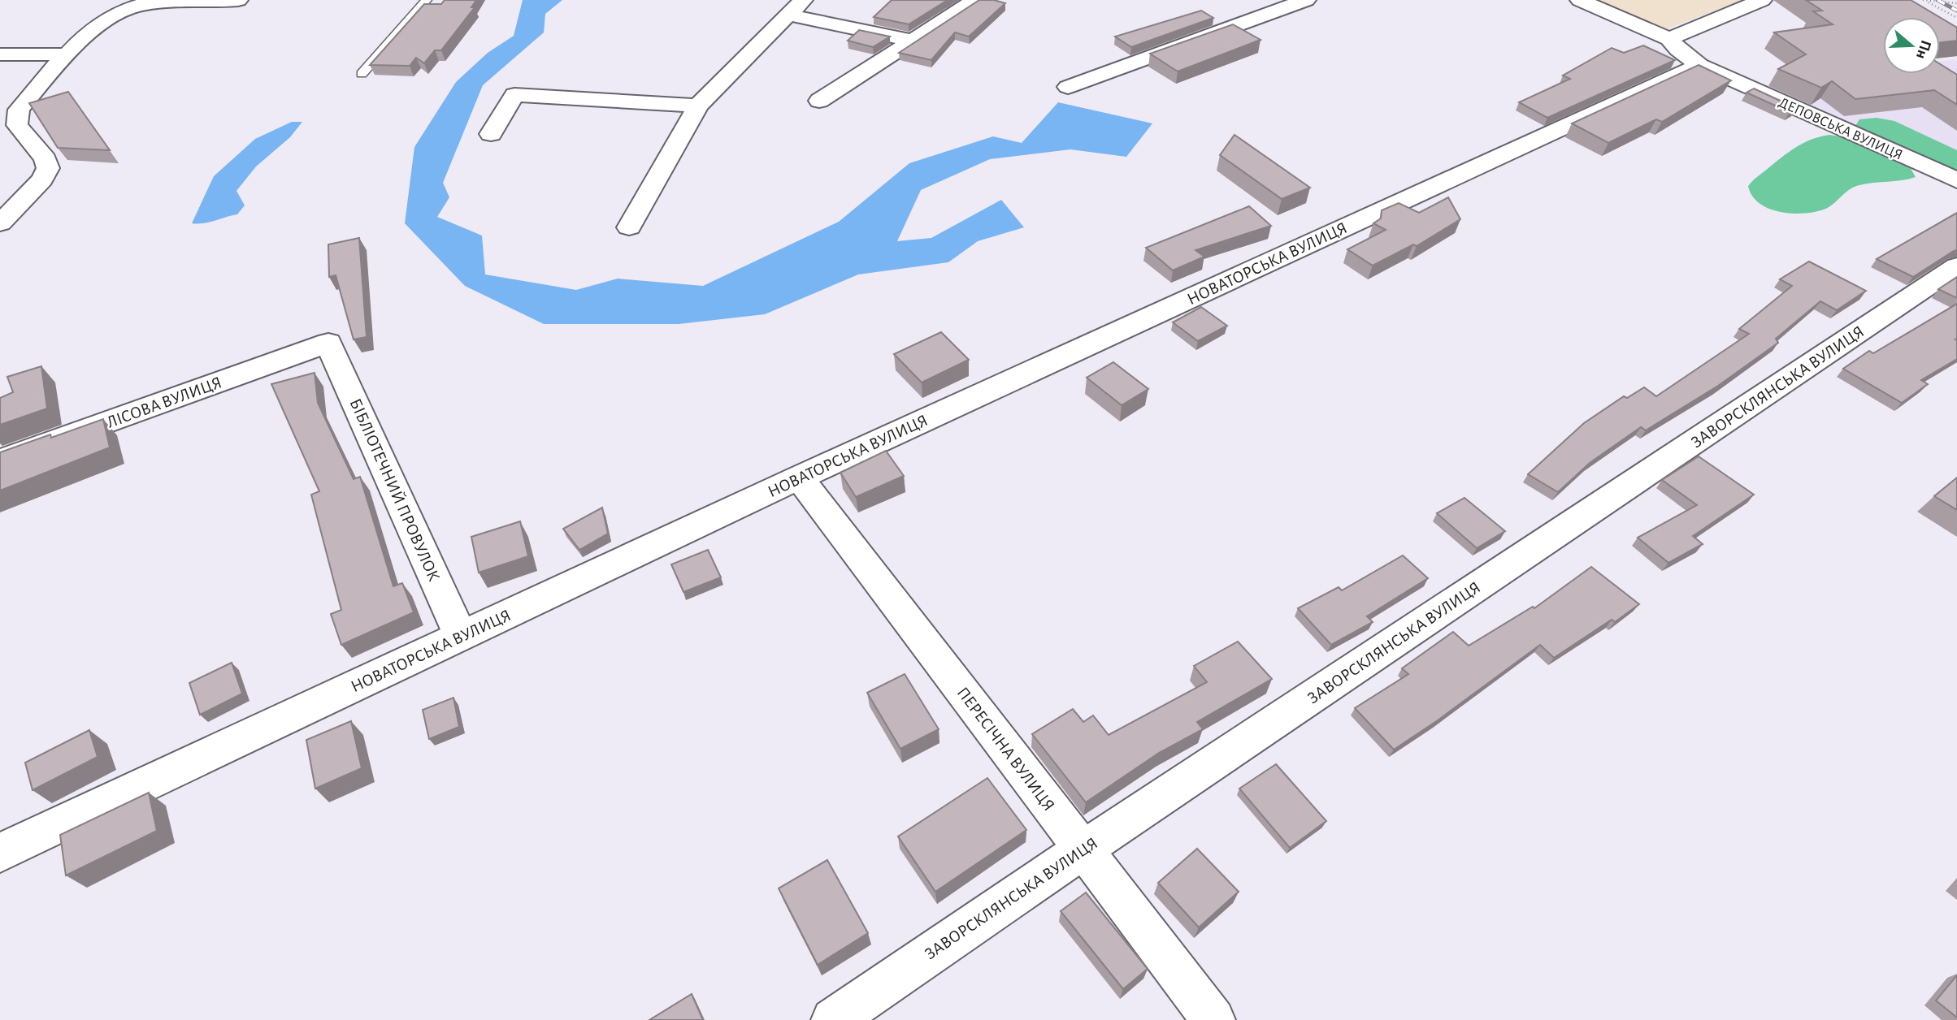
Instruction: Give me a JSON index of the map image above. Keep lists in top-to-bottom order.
{
  "streets": {
    "street": [
      "ДЕПОВСЬКА ВУЛИЦЯ",
      "НОВАТОРСЬКА ВУЛИЦЯ",
      "ЗАВОРСКЛЯНСЬКА ВУЛИЦЯ",
      "ЛІСОВА ВУЛИЦЯ",
      "БІБЛІОТЕЧНИЙ ПРОВУЛОК",
      "ПЕРЕСІЧНА ВУЛИЦЯ"
    ]
  },
  "crossings": [
    ["ДЕПОВСЬКА ВУЛИЦЯ", "НОВАТОРСЬКА ВУЛИЦЯ"],
    ["НОВАТОРСЬКА ВУЛИЦЯ", "БІБЛІОТЕЧНИЙ ПРОВУЛОК"],
    ["НОВАТОРСЬКА ВУЛИЦЯ", "ПЕРЕСІЧНА ВУЛИЦЯ"],
    ["ЗАВОРСКЛЯНСЬКА ВУЛИЦЯ", "ПЕРЕСІЧНА ВУЛИЦЯ"],
    ["ЛІСОВА ВУЛИЦЯ", "БІБЛІОТЕЧНИЙ ПРОВУЛОК"]
  ],
  "north": "right"
}
